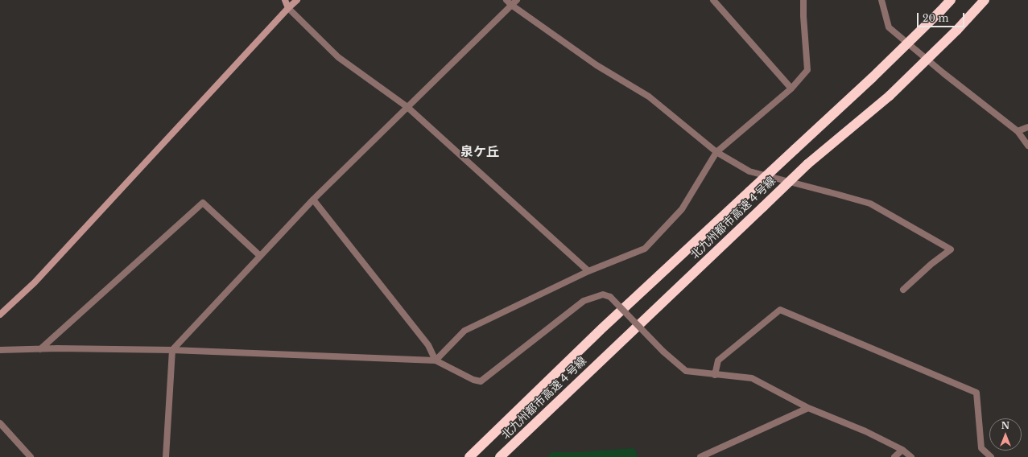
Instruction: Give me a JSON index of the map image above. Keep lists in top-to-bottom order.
{
  "streets": {
    "highway": ["北九州都市高速４号線"]
  },
  "districts": ["泉ケ丘"],
  "scale_bar": "20 m",
  "north": "top"
}
